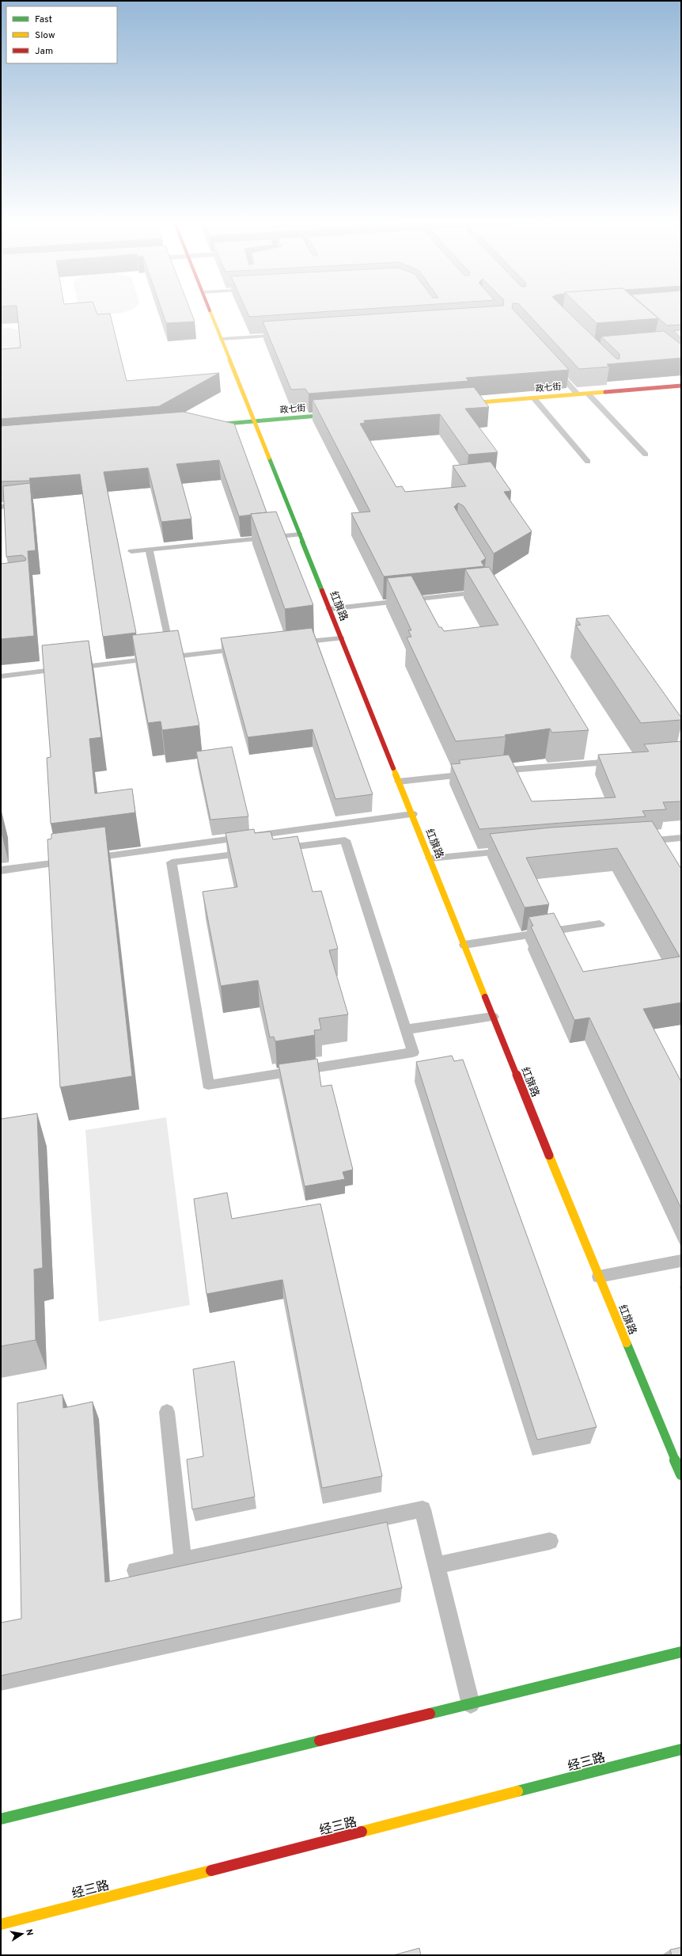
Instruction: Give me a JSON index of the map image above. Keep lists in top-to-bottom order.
{
  "streets": {
    "street": ["政七街", "红旗路", "经三路"]
  },
  "crossings": [
    ["政七街", "红旗路"]
  ],
  "legend": ["Fast", "Slow", "Jam"],
  "north": "right"
}
